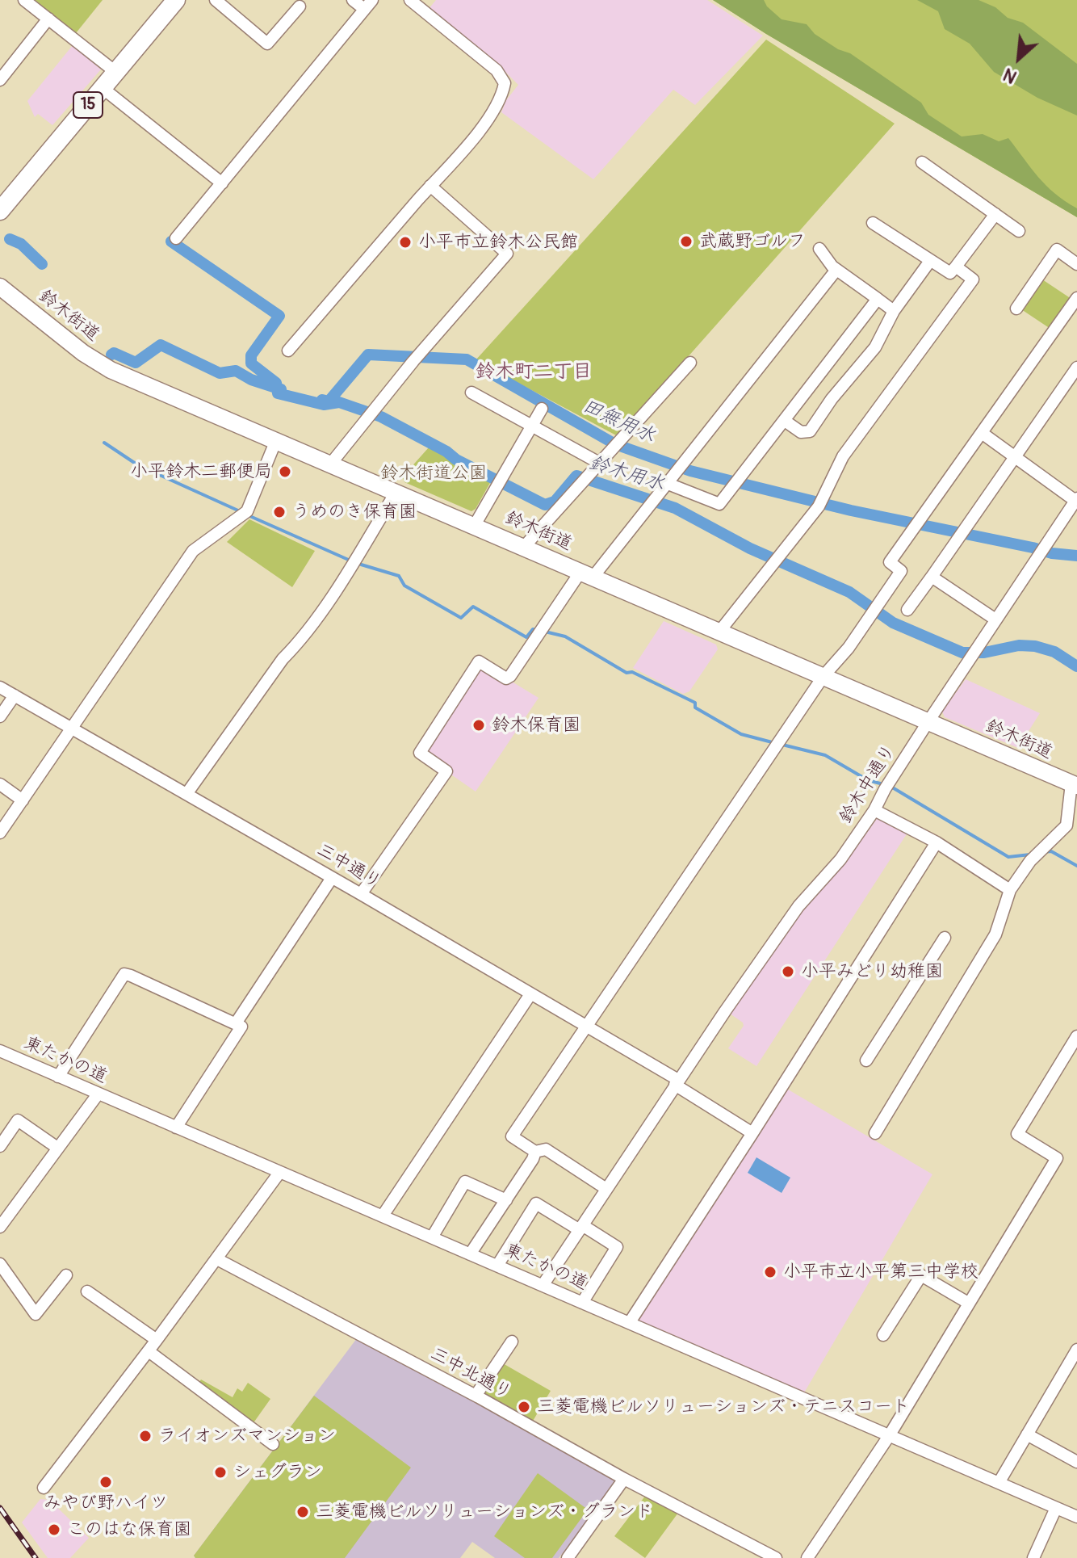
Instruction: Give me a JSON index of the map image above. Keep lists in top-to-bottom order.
{
  "streets": {
    "main road": ["15", "鈴木街道"],
    "street": [
      "鈴木中通り",
      "三中通り",
      "東たかの道",
      "三中北通り"
    ]
  },
  "crossings": [
    ["鈴木街道", "鈴木中通り"],
    ["鈴木中通り", "三中通り"],
    ["鈴木中通り", "東たかの道"]
  ],
  "districts": ["鈴木町二丁目"],
  "water": ["田無用水", "鈴木用水"],
  "parks": ["鈴木街道公園"],
  "places": [
    "武蔵野ゴルフ",
    "小平市立鈴木公民館",
    "小平鈴木二郵便局",
    "うめのき保育園",
    "鈴木保育園",
    "小平みどり幼稚園",
    "小平市立小平第三中学校",
    "三菱電機ビルソリューションズ・テニスコート",
    "ライオンズマンション",
    "シェグラン",
    "みやび野ハイツ",
    "三菱電機ビルソリューションズ・グランド",
    "このはな保育園"
  ],
  "north": "bottom left"
}
